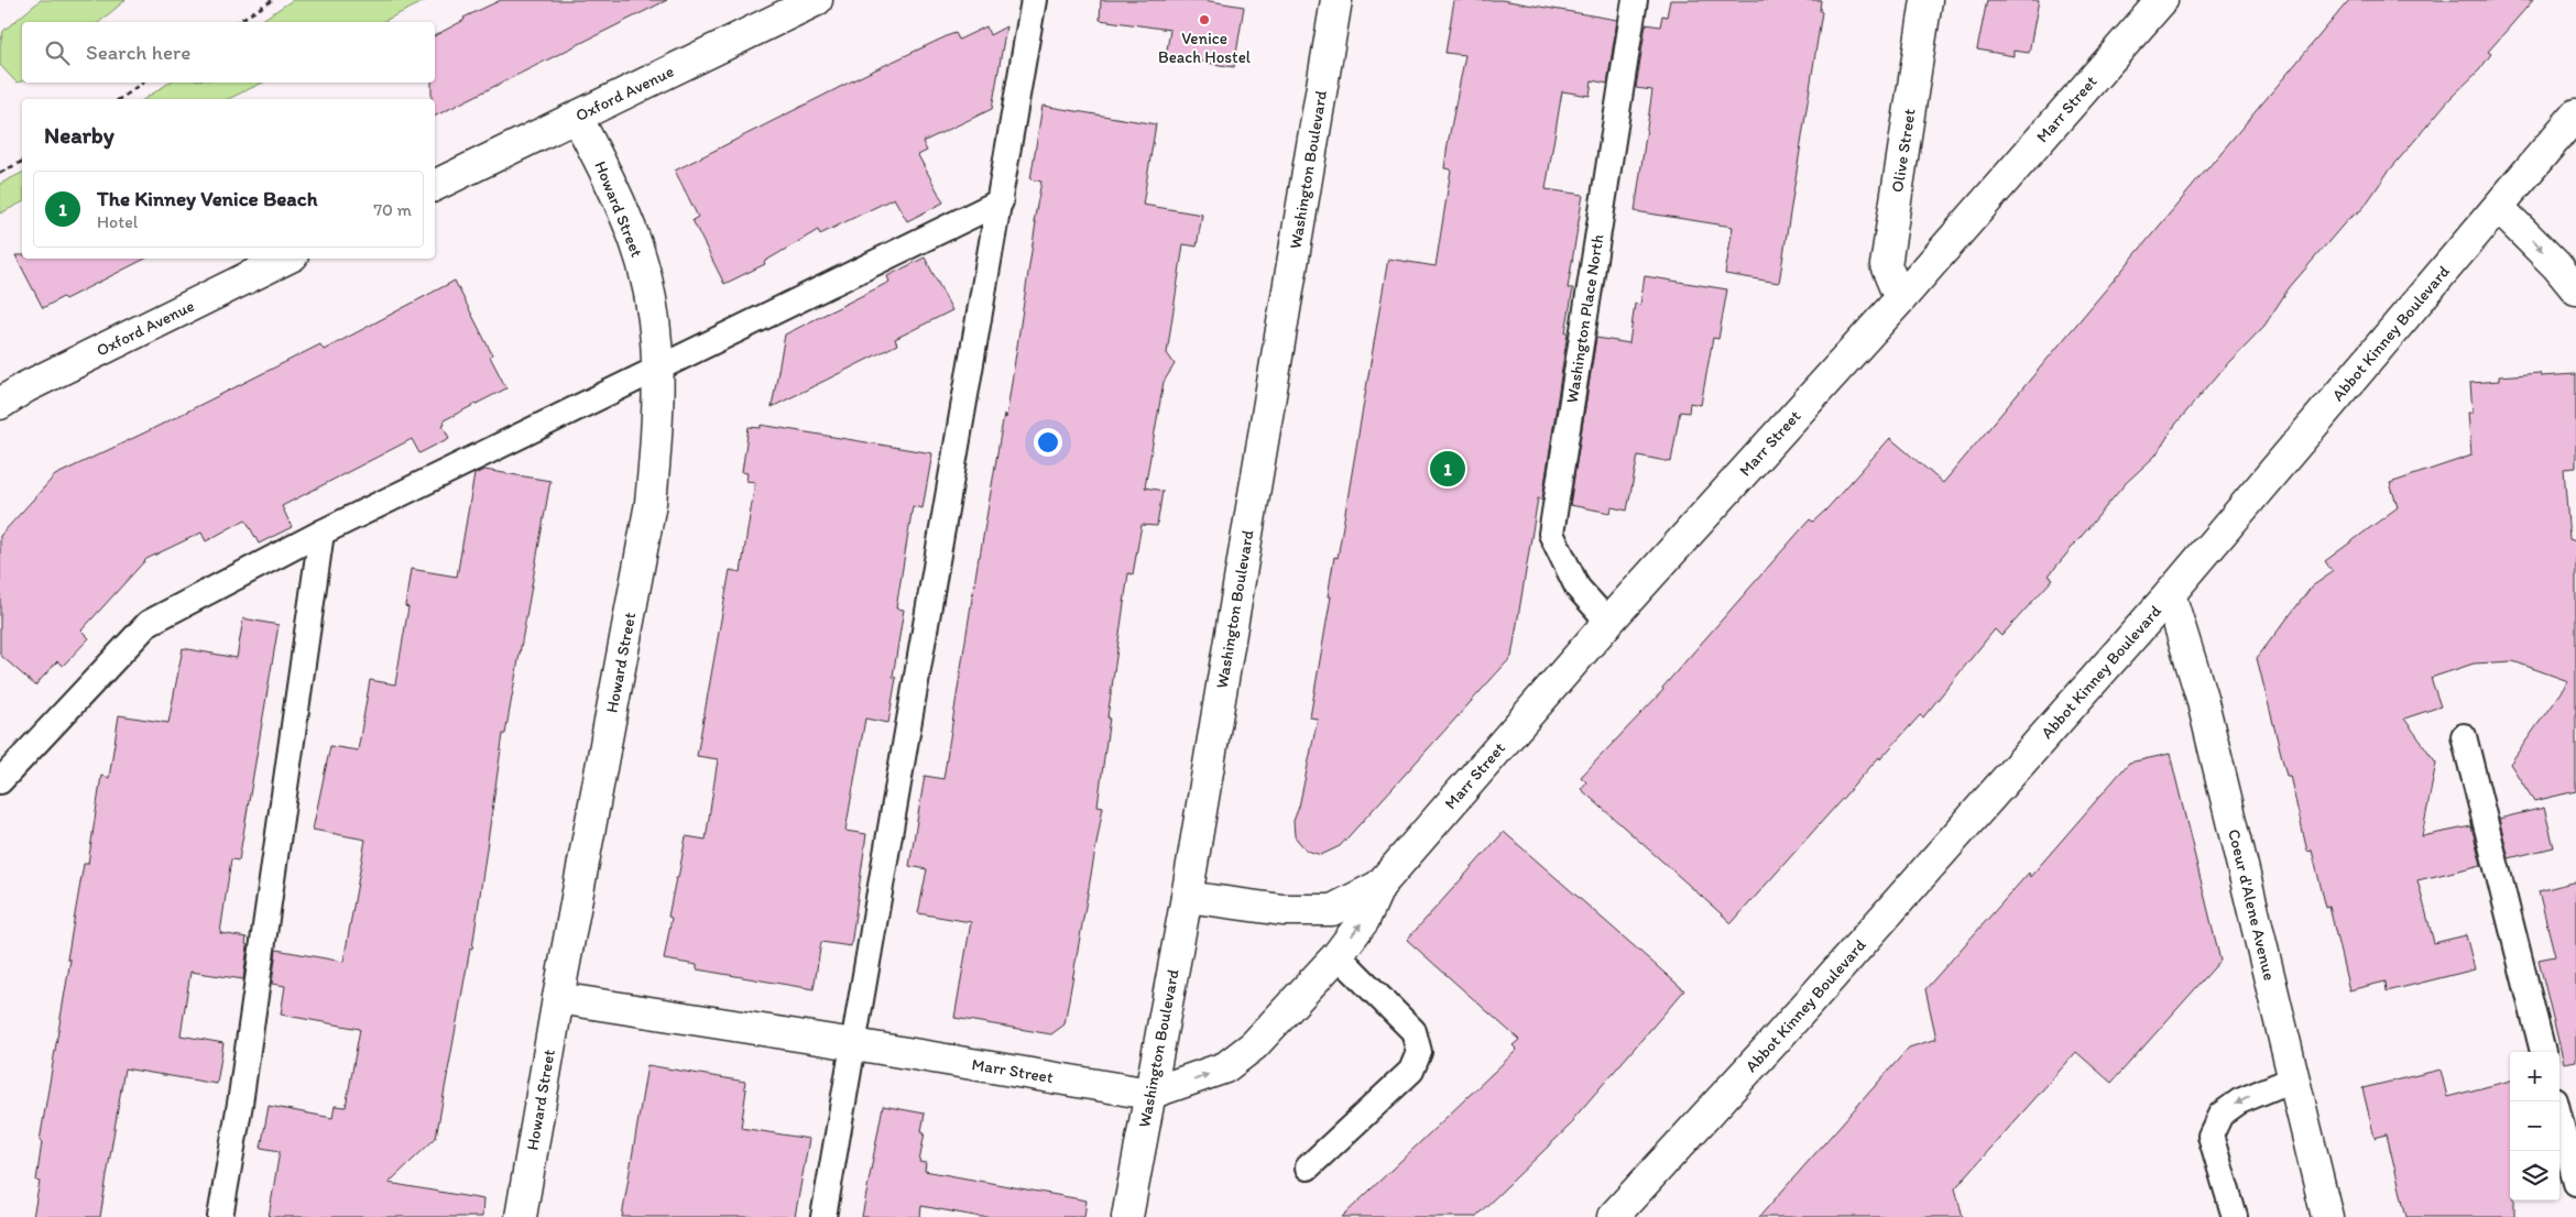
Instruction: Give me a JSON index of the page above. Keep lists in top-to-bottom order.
{
  "streets": {
    "street": [
      "Oxford Avenue",
      "Marr Street",
      "Olive Street",
      "Washington Boulevard",
      "Howard Street",
      "Abbot Kinney Boulevard",
      "Coeur d'Alene Avenue"
    ],
    "lane": ["Washington Place North"]
  },
  "crossings": [
    ["Oxford Avenue", "Howard Street"],
    ["Marr Street", "Olive Street"],
    ["Marr Street", "Washington Boulevard"],
    ["Marr Street", "Howard Street"],
    ["Marr Street", "Washington Place North"],
    ["Abbot Kinney Boulevard", "Coeur d'Alene Avenue"]
  ],
  "places": ["Venice Beach Hostel"],
  "page": {
    "search": "Search here",
    "heading": "Nearby",
    "list": [
      {
        "mark": "1",
        "name": "The Kinney Venice Beach",
        "note": "Hotel",
        "value": "70 m"
      }
    ],
    "pins": "1",
    "map_buttons": ["+", "−"]
  }
}
